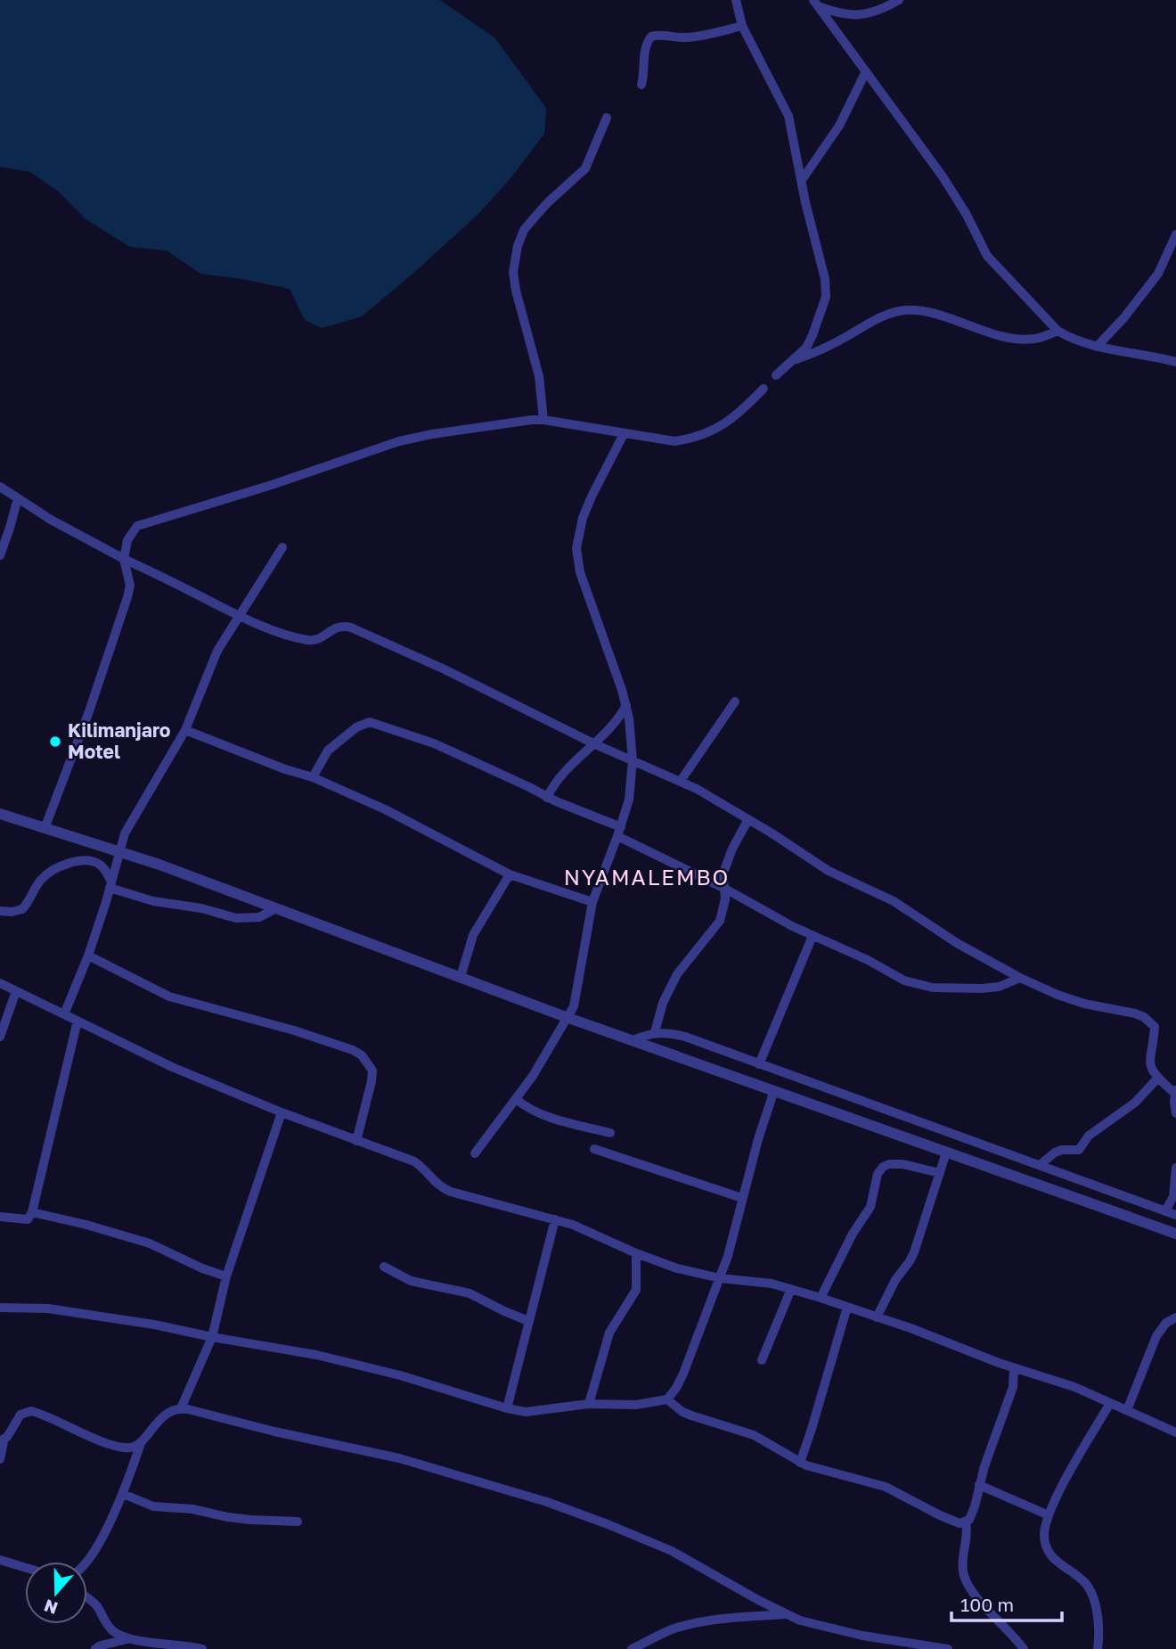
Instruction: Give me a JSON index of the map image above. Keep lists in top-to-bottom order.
{
  "districts": ["NYAMALEMBO"],
  "places": ["Kilimanjaro Motel"],
  "scale_bar": "100 m",
  "north": "bottom"
}
